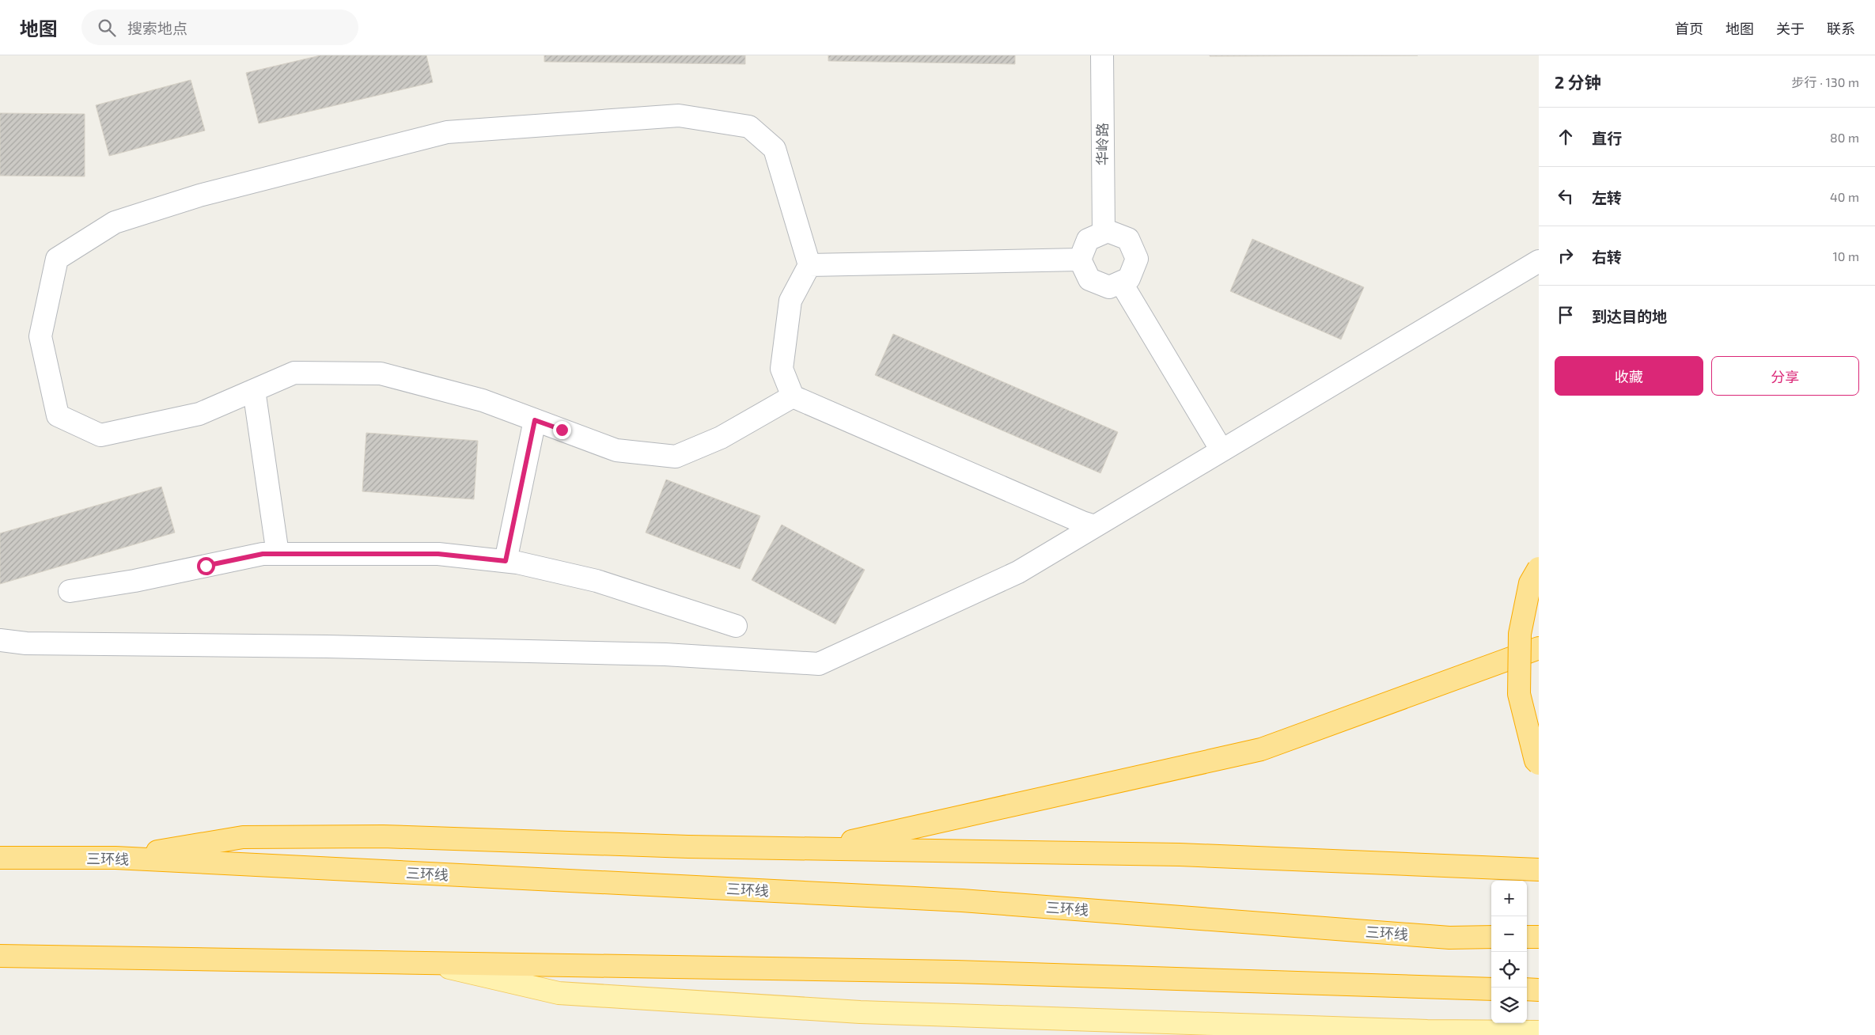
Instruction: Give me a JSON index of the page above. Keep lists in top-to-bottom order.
{
  "streets": {
    "highway": ["三环线"],
    "street": ["华岭路"]
  },
  "page": {
    "header": "地图",
    "search": "搜索地点",
    "nav": [
      "首页",
      "地图",
      "关于",
      "联系"
    ],
    "heading": ["2 分钟", "步行 · 130 m"],
    "list": [
      ["直行", "80 m"],
      ["左转", "40 m"],
      ["右转", "10 m"],
      "到达目的地"
    ],
    "buttons": ["收藏", "分享"],
    "map_buttons": ["+", "−"]
  }
}
